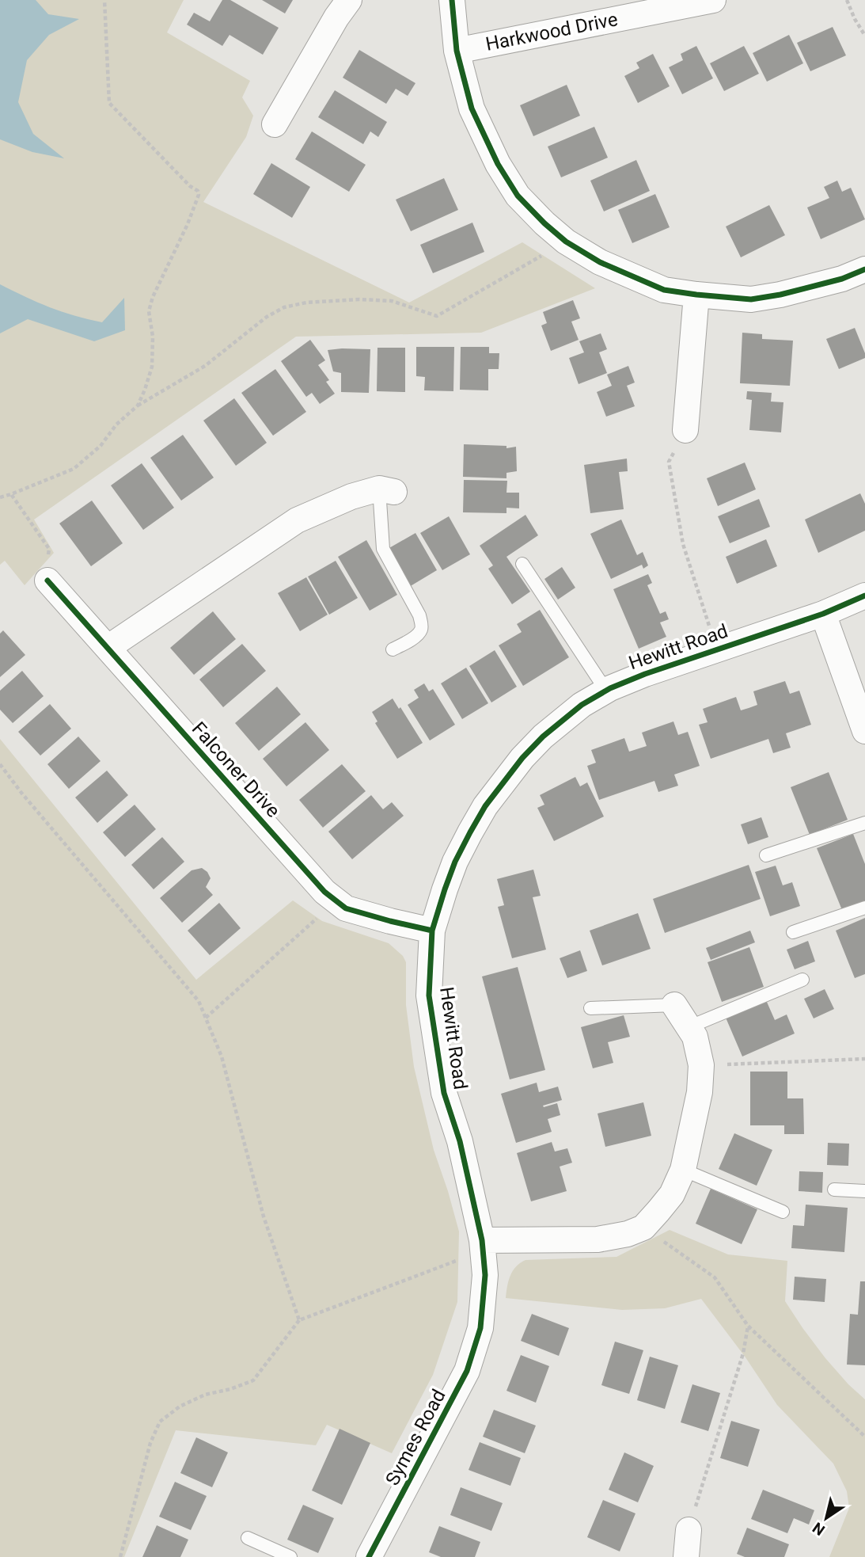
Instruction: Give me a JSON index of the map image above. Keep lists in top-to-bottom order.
{
  "streets": {
    "street": [
      "Harkwood Drive",
      "Hewitt Road",
      "Falconer Drive",
      "Symes Road"
    ]
  },
  "crossings": [
    ["Hewitt Road", "Falconer Drive"],
    ["Hewitt Road", "Symes Road"]
  ],
  "north": "bottom left"
}
